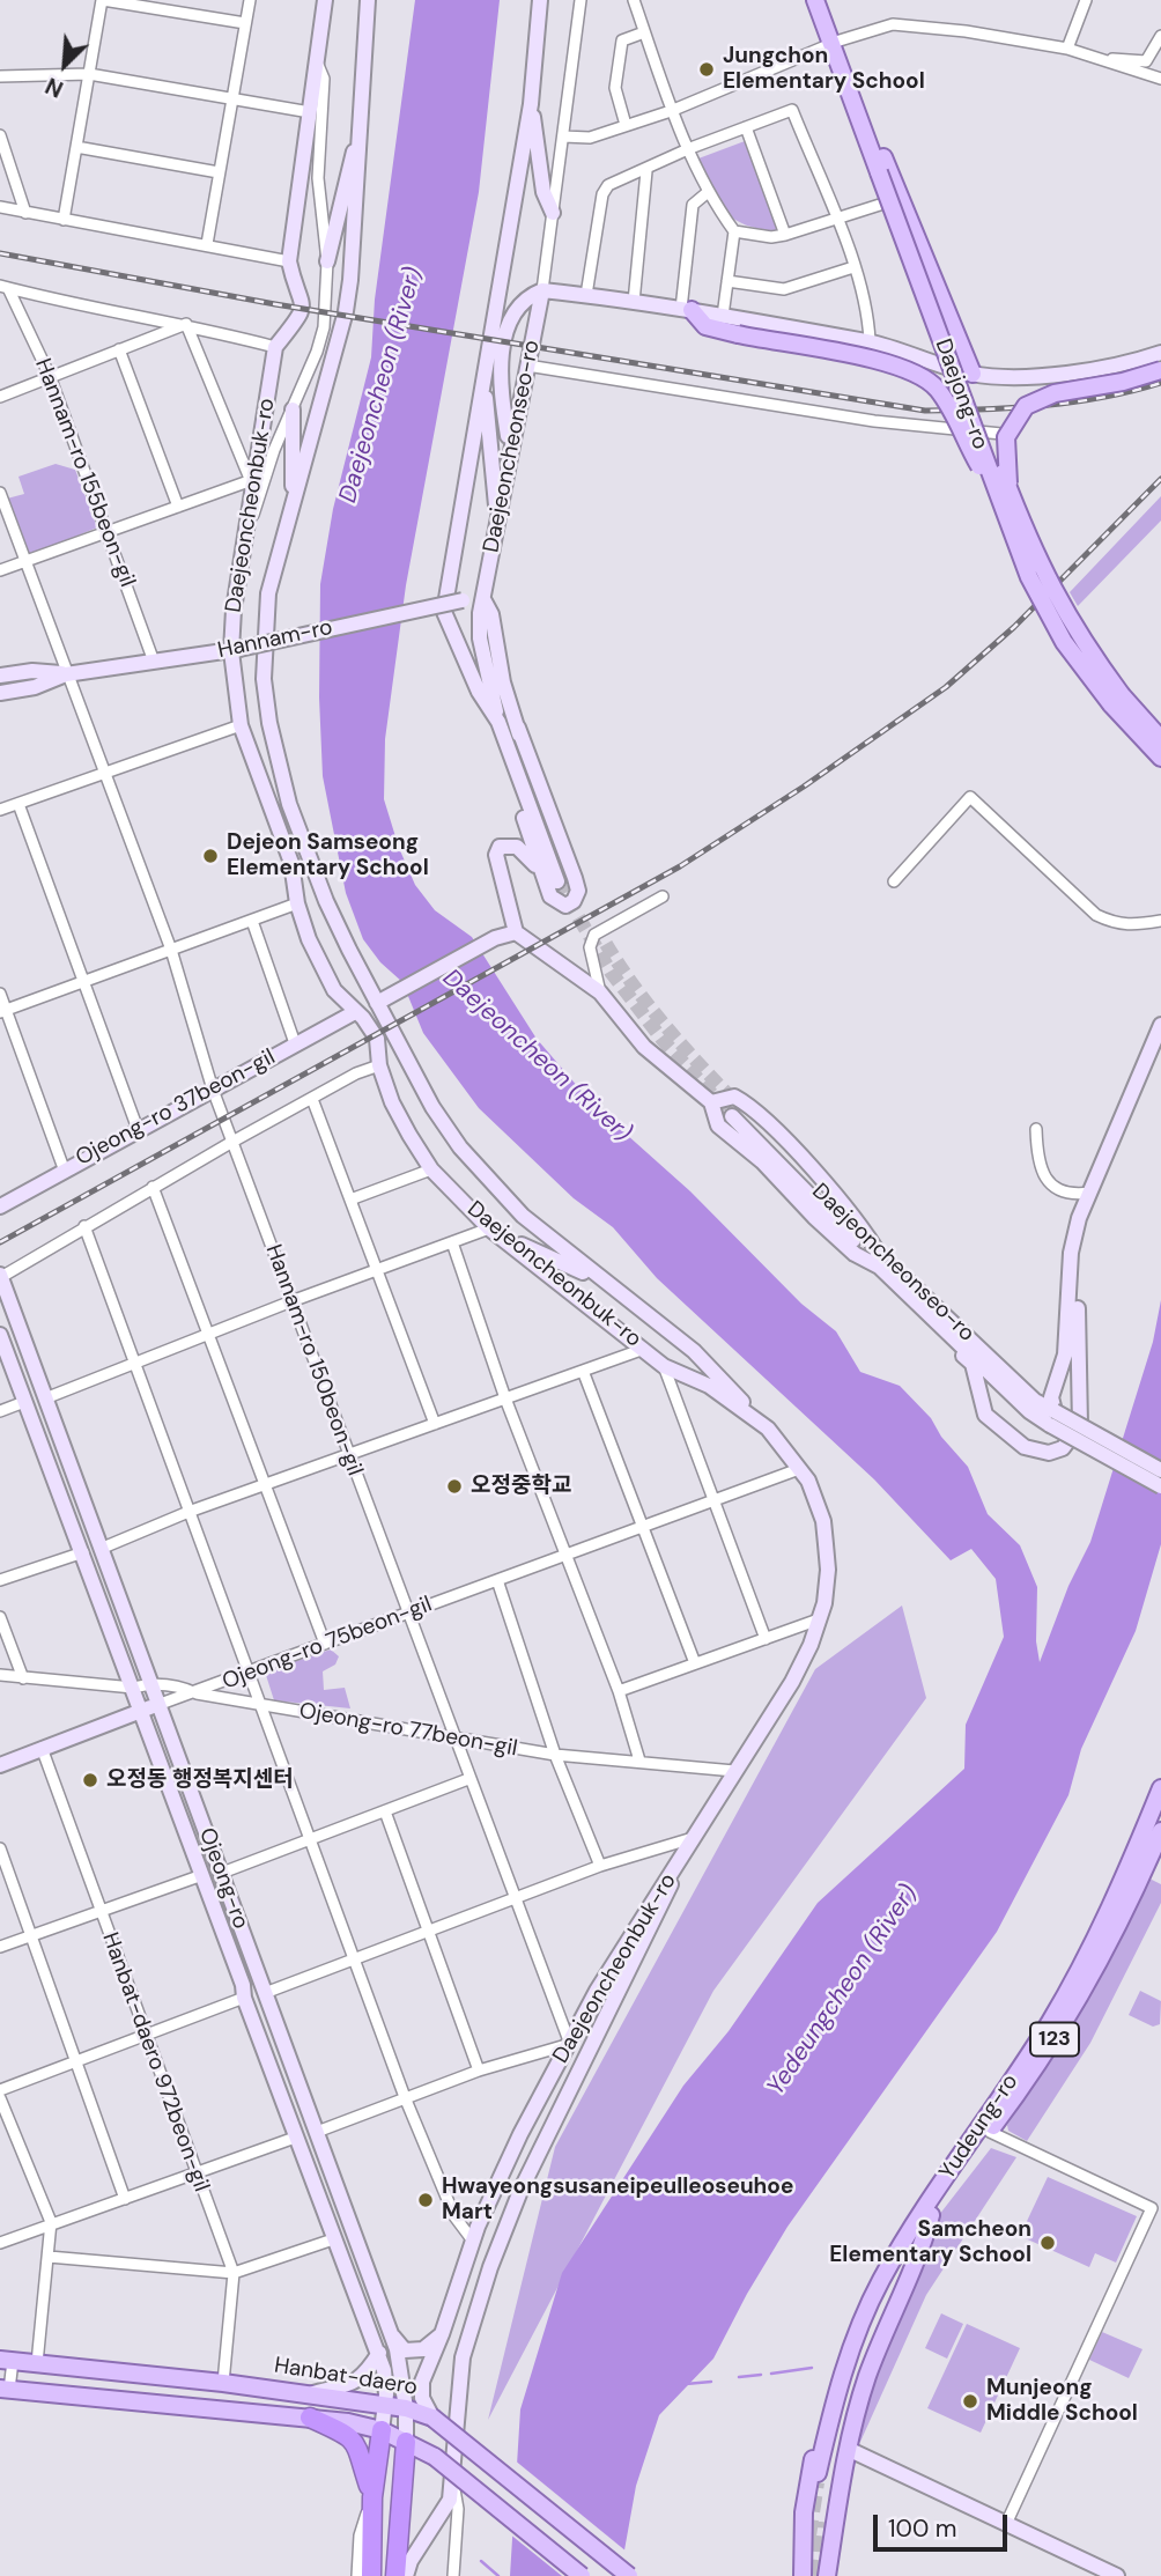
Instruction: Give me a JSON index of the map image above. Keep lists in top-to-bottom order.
{
  "streets": {
    "main road": [
      "Daejong-ro",
      "Daejeoncheonseo-ro",
      "Daejeoncheonbuk-ro",
      "Hannam-ro",
      "Ojeong-ro 37beon-gil",
      "Ojeong-ro",
      "123",
      "Yudeung-ro",
      "Hanbat-daero"
    ],
    "street": [
      "Hannam-ro 155beon-gil",
      "Hannam-ro 150beon-gil",
      "Ojeong-ro 75beon-gil",
      "Ojeong-ro 77beon-gil",
      "Hanbat-daero 972beon-gil"
    ]
  },
  "crossings": [
    ["Daejeoncheonseo-ro", "Hannam-ro"],
    ["Hannam-ro 155beon-gil", "Hannam-ro"],
    ["Daejeoncheonbuk-ro", "Hannam-ro"],
    ["Daejeoncheonbuk-ro", "Ojeong-ro 37beon-gil"],
    ["Daejeoncheonbuk-ro", "Hannam-ro 150beon-gil"],
    ["Daejeoncheonbuk-ro", "Ojeong-ro 75beon-gil"],
    ["Daejeoncheonbuk-ro", "Ojeong-ro 77beon-gil"],
    ["Daejeoncheonbuk-ro", "Hanbat-daero"],
    ["Hannam-ro", "Hannam-ro 150beon-gil"],
    ["Ojeong-ro 37beon-gil", "Hannam-ro 150beon-gil"],
    ["Hannam-ro 150beon-gil", "Ojeong-ro 75beon-gil"],
    ["Hannam-ro 150beon-gil", "Ojeong-ro 77beon-gil"],
    ["Ojeong-ro 75beon-gil", "Ojeong-ro 77beon-gil"],
    ["Ojeong-ro 75beon-gil", "Ojeong-ro"],
    ["Ojeong-ro 77beon-gil", "Ojeong-ro"],
    ["Ojeong-ro", "Hanbat-daero"],
    ["123", "Yudeung-ro"],
    ["Hanbat-daero 972beon-gil", "Hanbat-daero"]
  ],
  "water": ["Daejeoncheon (River)", "Yedeungcheon (River)"],
  "places": [
    "Jungchon Elementary School",
    "Dejeon Samseong Elementary School",
    "오정중학교",
    "오정동 행정복지센터",
    "Hwayeongsusaneipeulleoseuhoe Mart",
    "Samcheon Elementary School",
    "Munjeong Middle School"
  ],
  "scale_bar": "100 m",
  "north": "bottom left"
}
